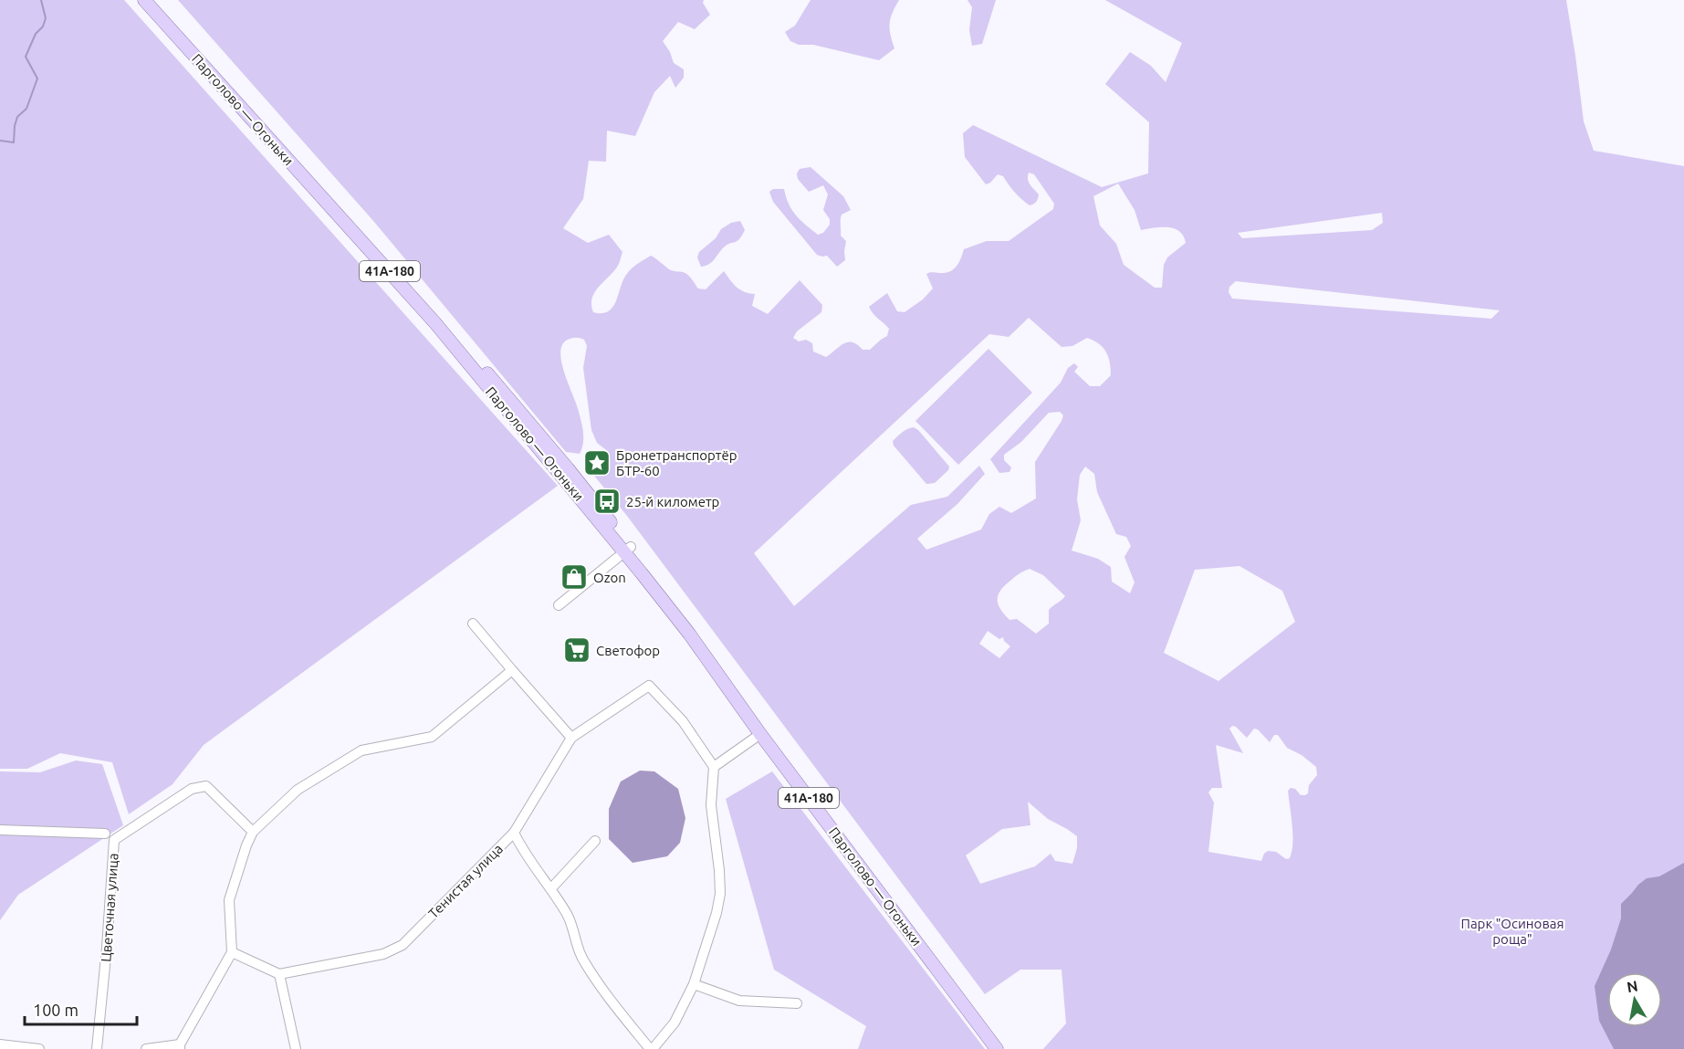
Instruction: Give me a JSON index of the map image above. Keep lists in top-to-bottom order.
{
  "streets": {
    "main road": ["Парголово — Огоньки", "41А-180"],
    "street": ["Тенистая улица", "Цветочная улица"]
  },
  "parks": ["Парк \"Осиновая роща\""],
  "places": {
    "place": ["Бронетранспортёр БТР-60"],
    "bus stop": ["25-й километр"],
    "shop": ["Ozon"],
    "supermarket": ["Светофор"]
  },
  "scale_bar": "100 m",
  "north": "top"
}
